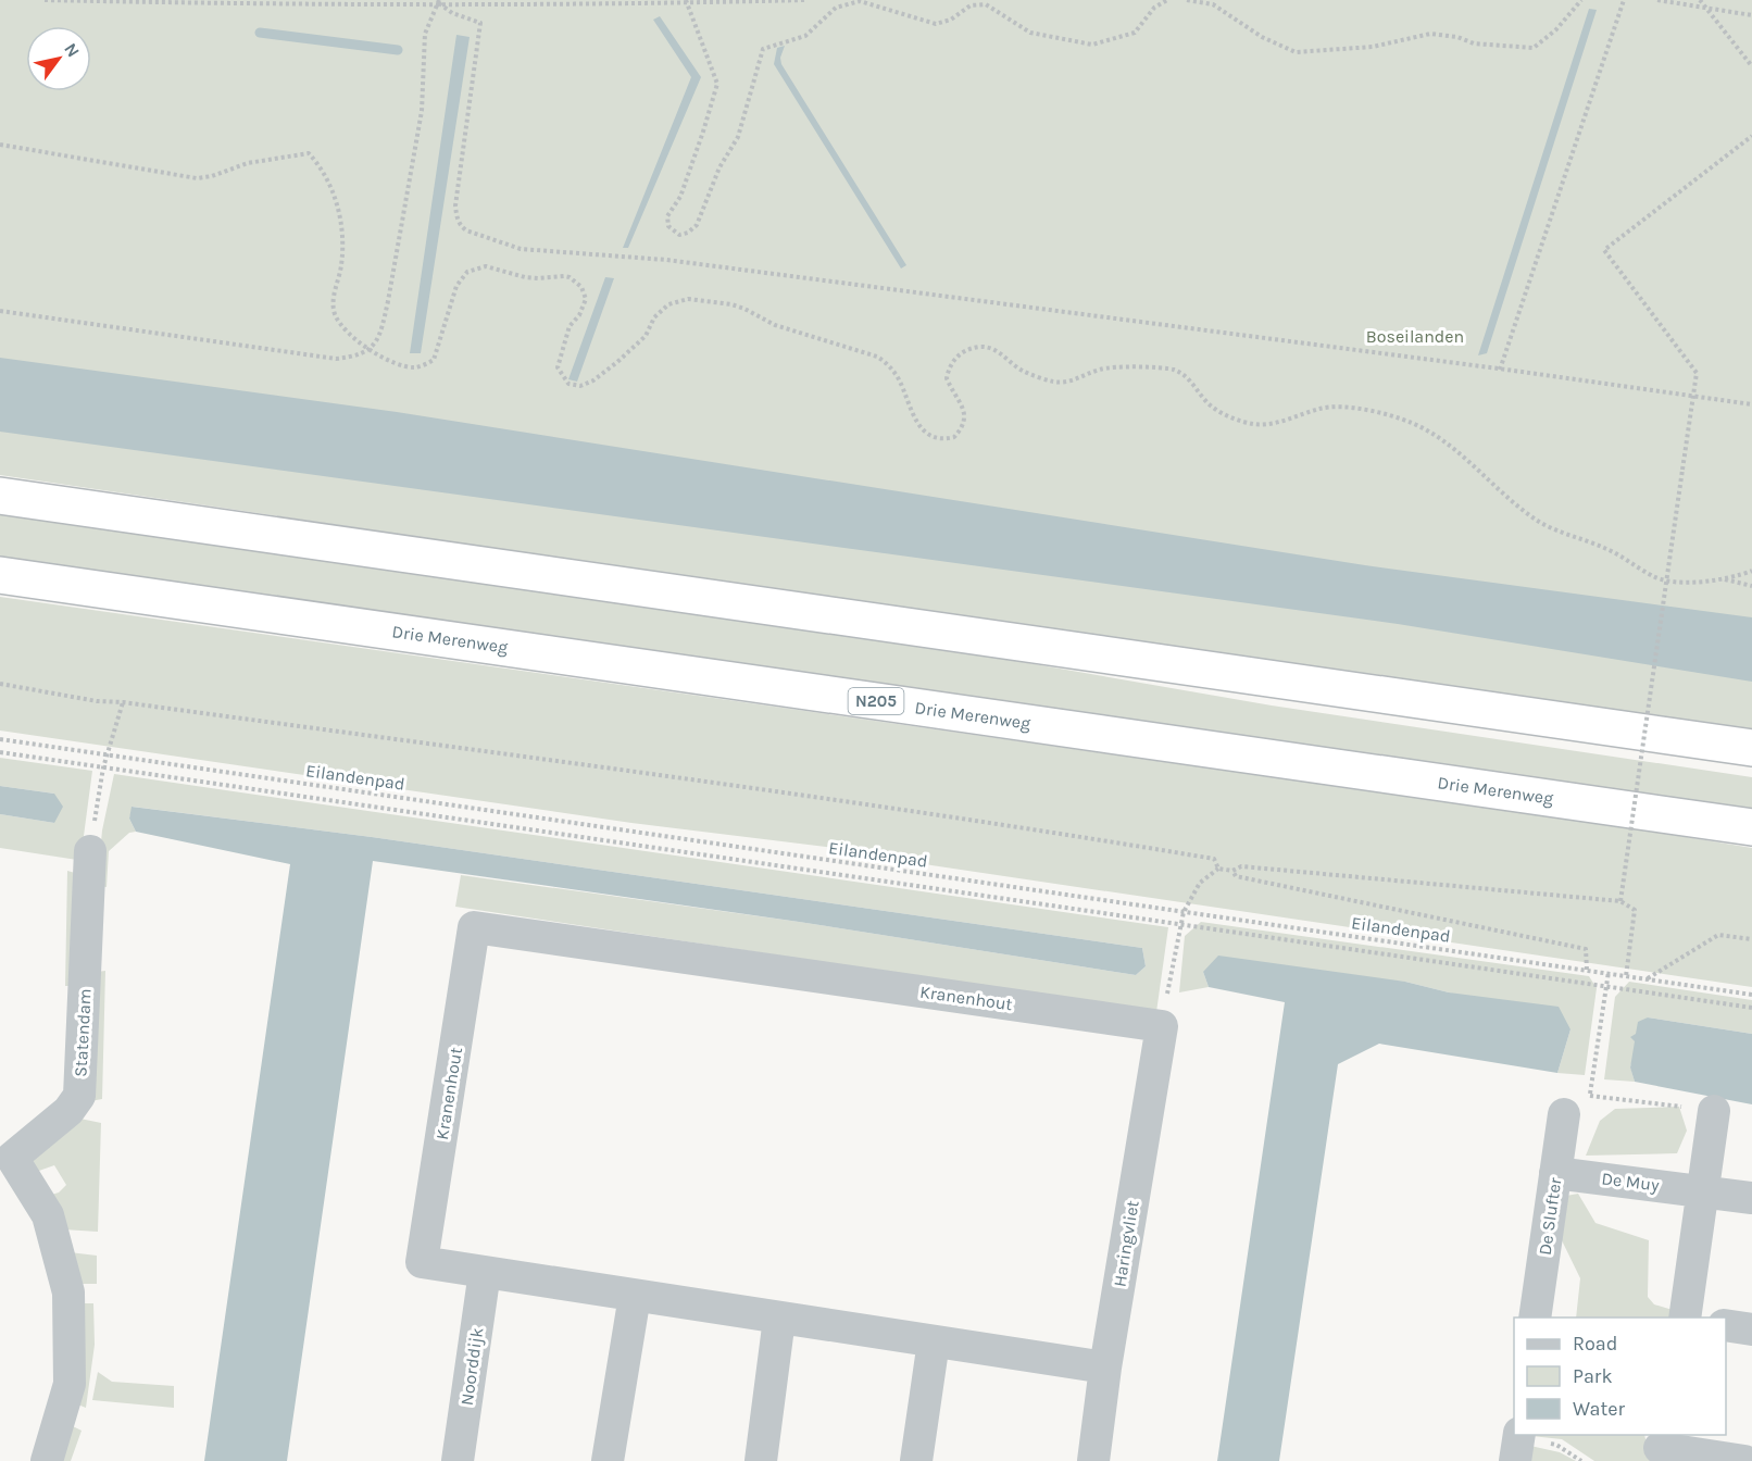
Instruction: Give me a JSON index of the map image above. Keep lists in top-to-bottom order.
{
  "streets": {
    "highway": ["Drie Merenweg", "N205"],
    "street": [
      "Kranenhout",
      "Statendam",
      "De Muy",
      "De Slufter",
      "Haringvliet",
      "Noorddijk"
    ],
    "path": ["Eilandenpad"]
  },
  "crossings": [
    ["Kranenhout", "Haringvliet"],
    ["Kranenhout", "Noorddijk"],
    ["De Muy", "De Slufter"]
  ],
  "parks": ["Boseilanden"],
  "legend": ["Road", "Park", "Water"],
  "north": "top right"
}
